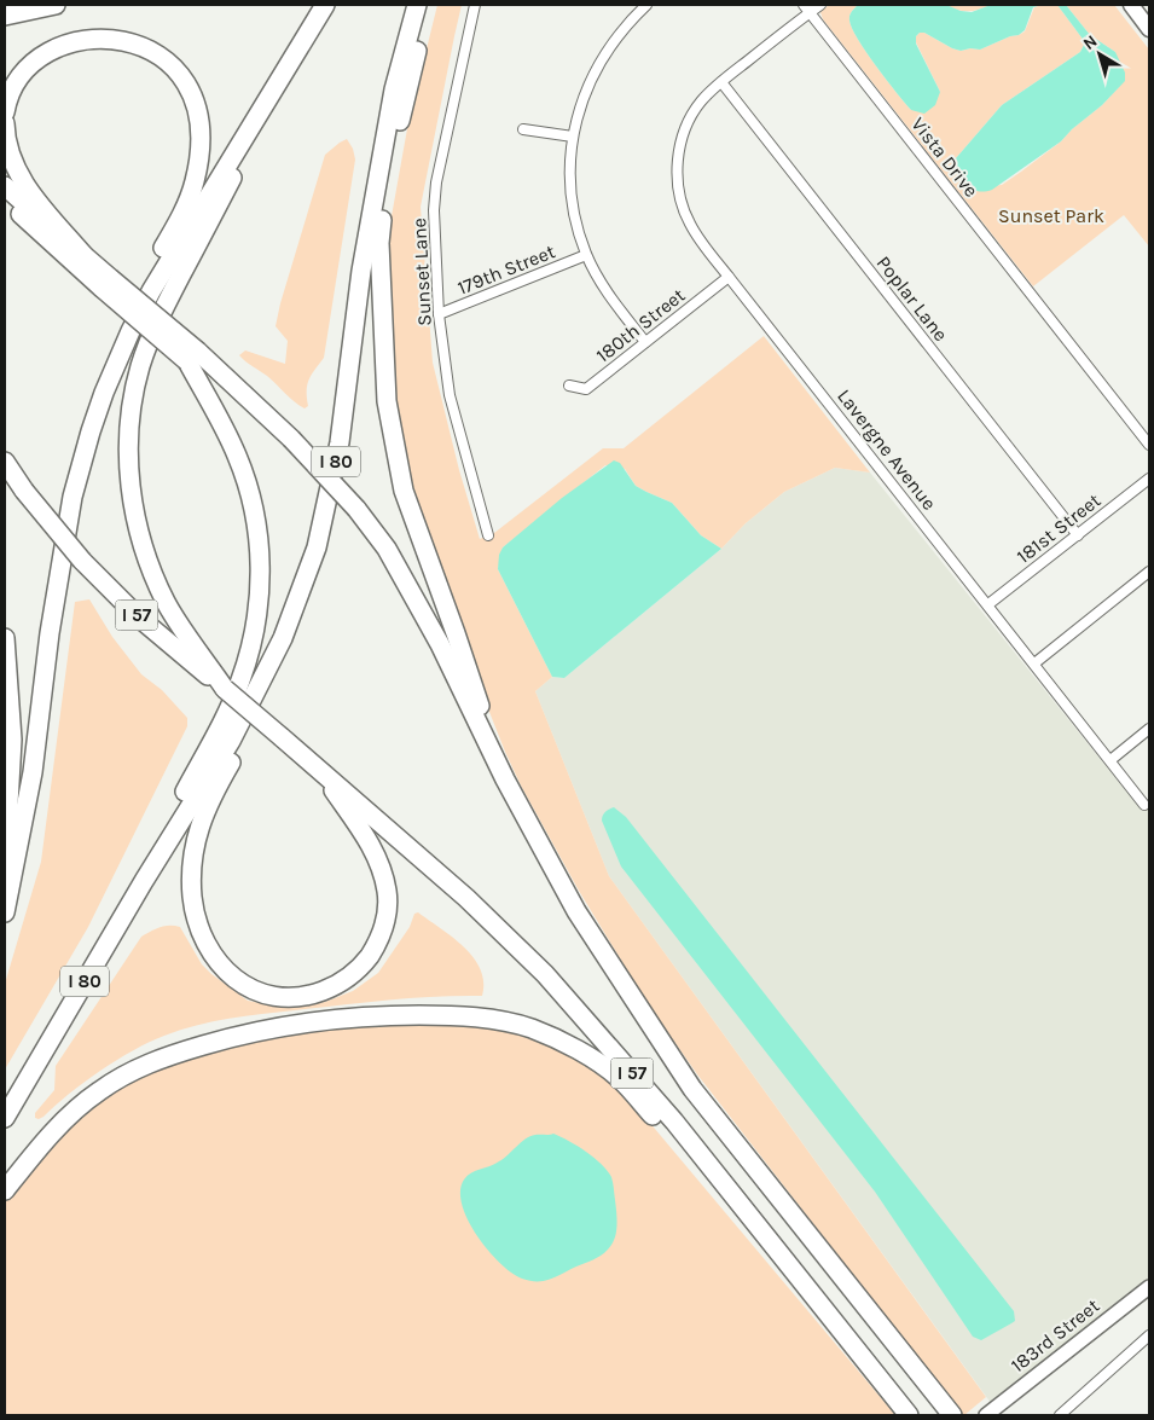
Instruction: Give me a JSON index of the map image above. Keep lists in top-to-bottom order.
{
  "streets": {
    "highway": ["I 80", "I 57"],
    "street": [
      "Vista Drive",
      "179th Street",
      "Sunset Lane",
      "Poplar Lane",
      "180th Street",
      "Lavergne Avenue",
      "181st Street",
      "183rd Street"
    ]
  },
  "crossings": [
    ["179th Street", "Sunset Lane"],
    ["Poplar Lane", "Lavergne Avenue"],
    ["Poplar Lane", "181st Street"],
    ["180th Street", "Lavergne Avenue"],
    ["Lavergne Avenue", "181st Street"]
  ],
  "parks": ["Sunset Park"],
  "north": "top left"
}
